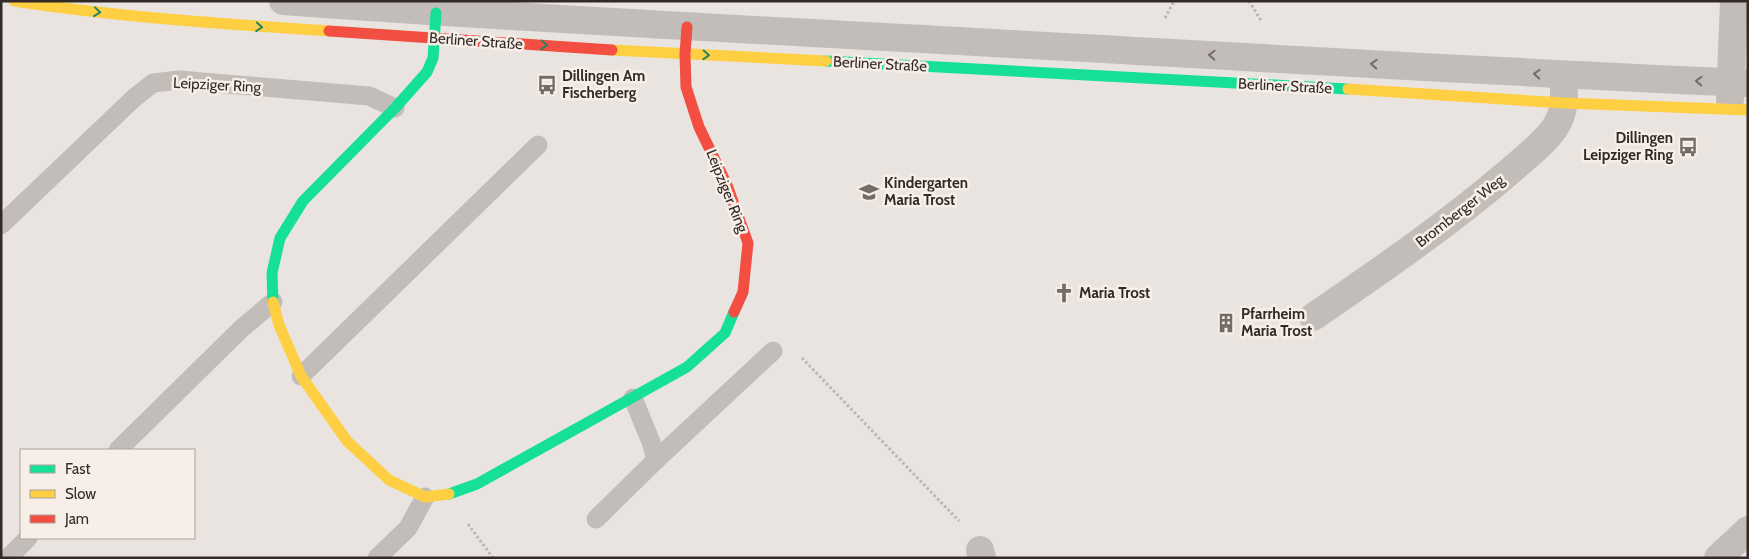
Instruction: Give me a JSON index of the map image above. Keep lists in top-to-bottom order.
{
  "streets": {
    "street": ["Berliner Straße", "Leipziger Ring", "Bromberger Weg"]
  },
  "crossings": [
    ["Berliner Straße", "Leipziger Ring"],
    ["Berliner Straße", "Bromberger Weg"]
  ],
  "places": {
    "bus stop": ["Dillingen Am Fischerberg", "Dillingen Leipziger Ring"],
    "school or university": ["Kindergarten Maria Trost"],
    "church": ["Maria Trost"],
    "building": ["Pfarrheim Maria Trost"]
  },
  "legend": ["Fast", "Slow", "Jam"]
}
